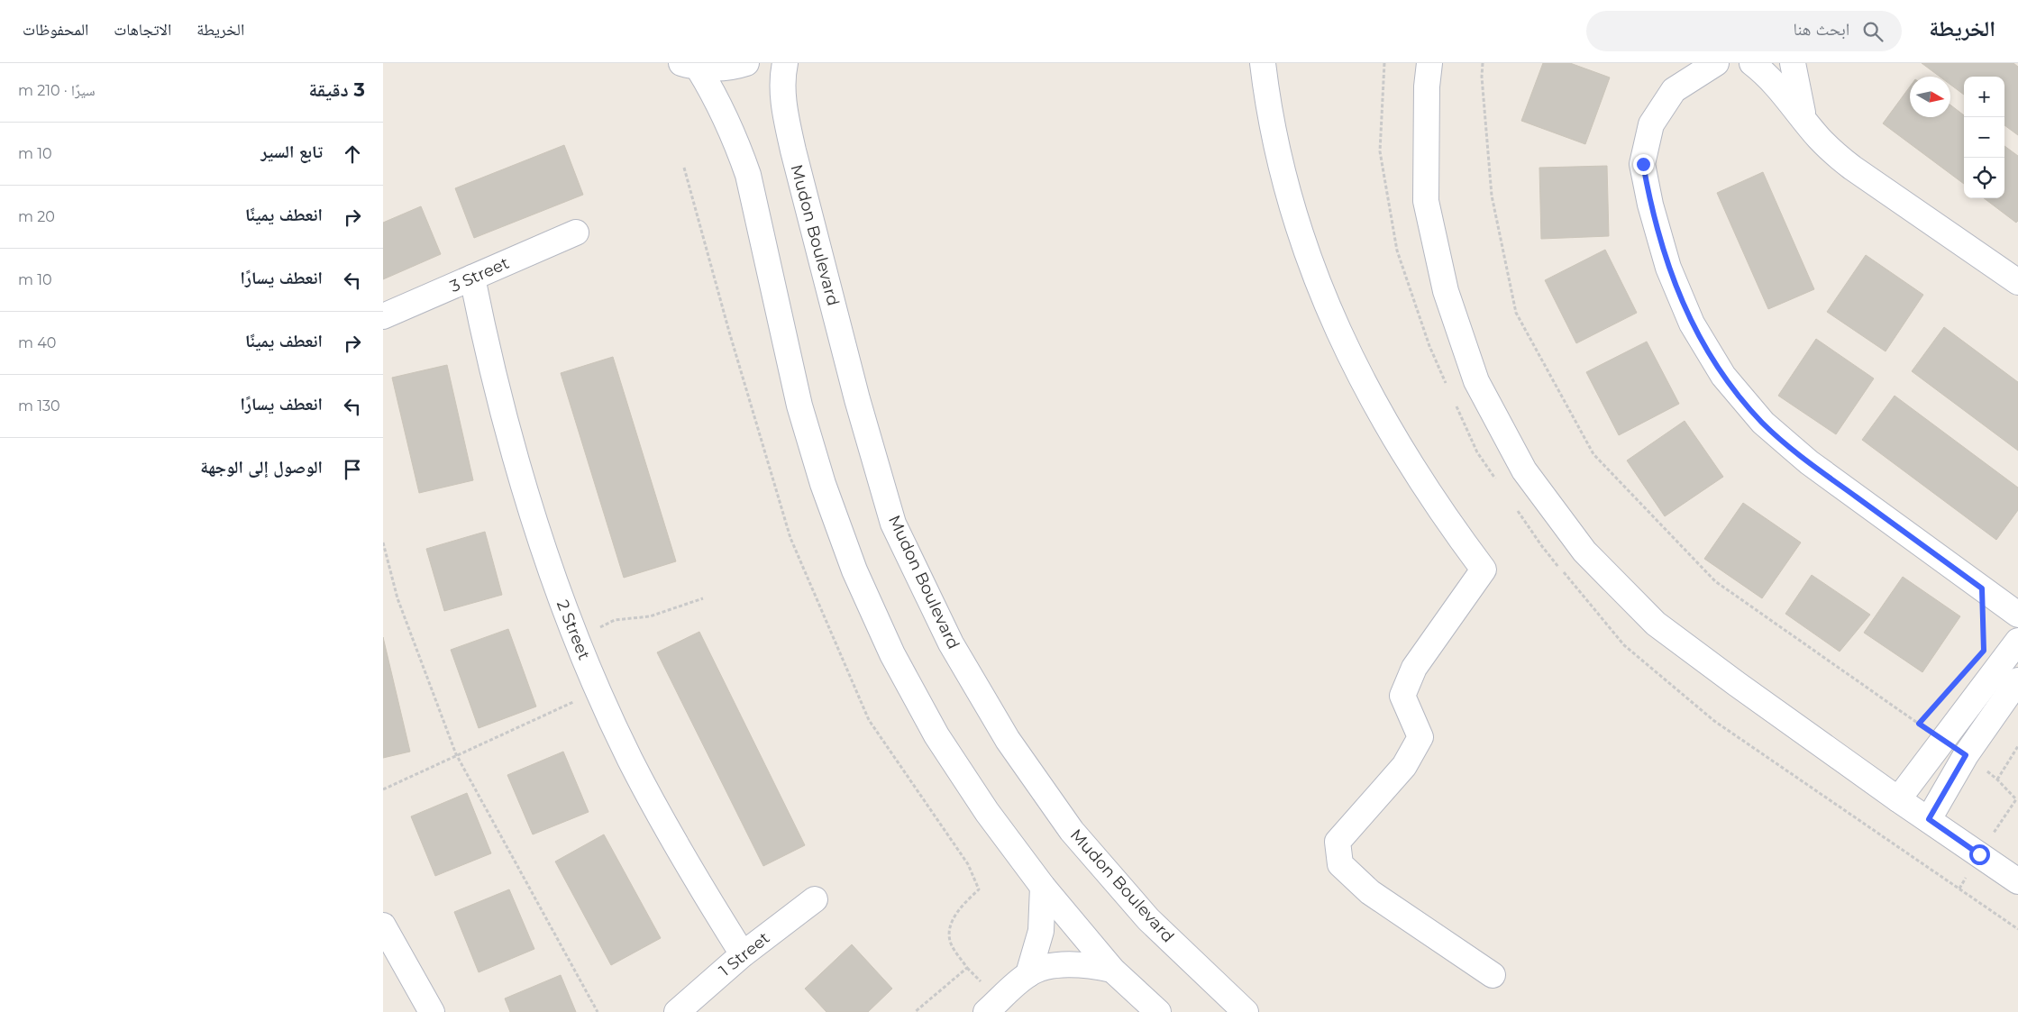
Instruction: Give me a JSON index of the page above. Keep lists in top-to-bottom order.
{
  "streets": {
    "street": [
      "Mudon Boulevard",
      "3 Street",
      "2 Street",
      "1 Street"
    ]
  },
  "crossings": [
    ["3 Street", "2 Street"],
    ["2 Street", "1 Street"]
  ],
  "north": "right",
  "page": {
    "header": "الخريطة",
    "search": "ابحث هنا",
    "nav": ["الخريطة", "الاتجاهات", "المحفوظات"],
    "heading": ["3 دقيقة", "سيرًا · 210 m"],
    "map_buttons": ["+", "−"],
    "list": [
      ["تابع السير", "10 m"],
      ["انعطف يمينًا", "20 m"],
      ["انعطف يسارًا", "10 m"],
      ["انعطف يمينًا", "40 m"],
      ["انعطف يسارًا", "130 m"],
      "الوصول إلى الوجهة"
    ]
  }
}
